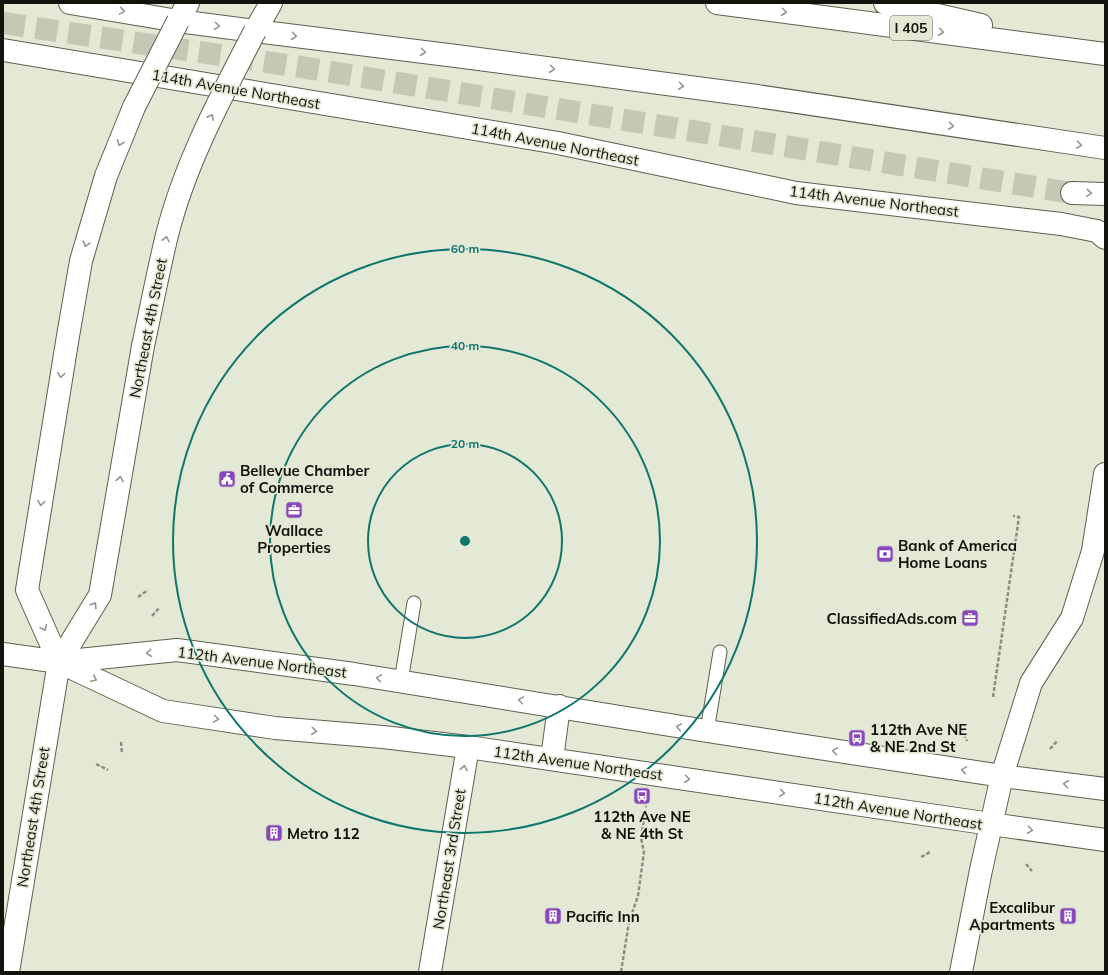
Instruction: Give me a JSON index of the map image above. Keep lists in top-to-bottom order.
{
  "streets": {
    "main road": [
      "I 405",
      "114th Avenue Northeast",
      "Northeast 4th Street",
      "112th Avenue Northeast",
      "Northeast 3rd Street"
    ]
  },
  "crossings": [
    ["Northeast 4th Street", "112th Avenue Northeast"],
    ["112th Avenue Northeast", "Northeast 3rd Street"]
  ],
  "one_way": ["Northeast 3rd Street"],
  "places": {
    "public building": ["Bellevue Chamber of Commerce"],
    "office": ["Wallace Properties", "ClassifiedAds.com"],
    "bank": ["Bank of America Home Loans"],
    "bus stop": ["112th Ave NE & NE 2nd St", "112th Ave NE & NE 4th St"],
    "building": ["Metro 112", "Pacific Inn", "Excalibur Apartments"]
  },
  "rings": ["60 m", "40 m", "20 m"]
}
